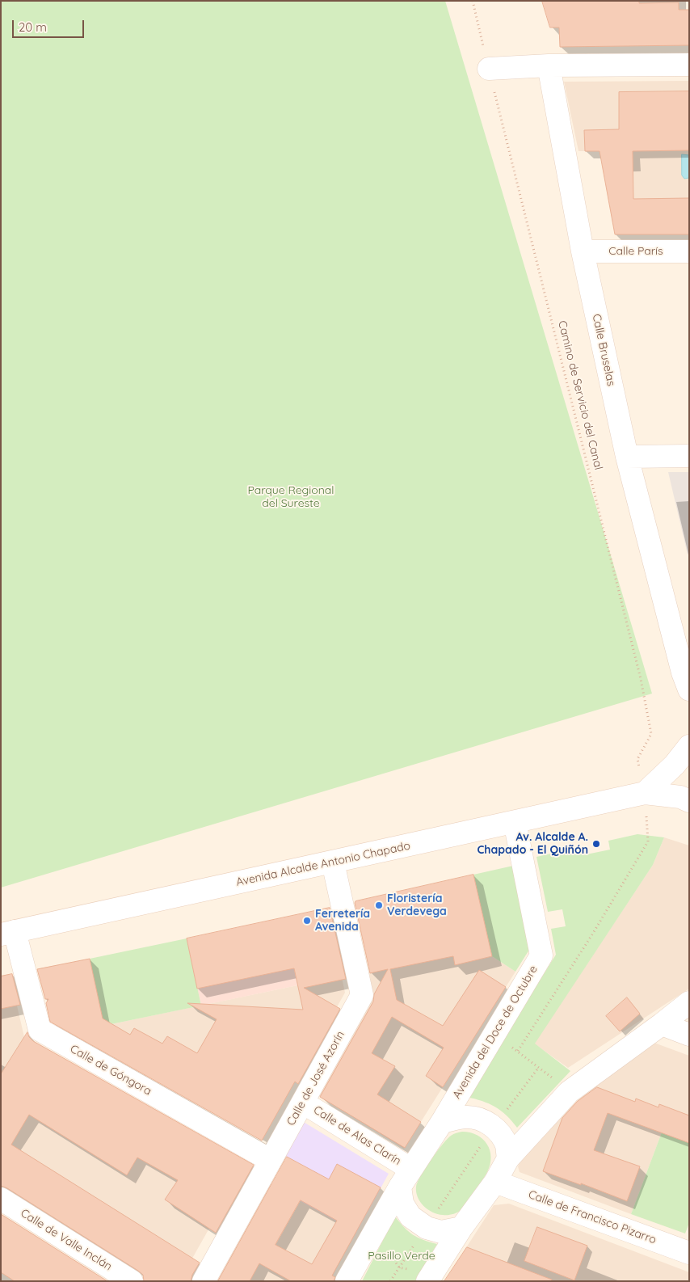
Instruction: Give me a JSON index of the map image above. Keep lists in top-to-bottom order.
{
  "streets": {
    "street": [
      "Calle París",
      "Calle Bruselas",
      "Avenida Alcalde Antonio Chapado",
      "Avenida del Doce de Octubre",
      "Calle de Góngora",
      "Calle de José Azorín",
      "Calle de Alas Clarín",
      "Calle de Francisco Pizarro",
      "Calle de Valle Inclán"
    ],
    "path": ["Camino de Servicio del Canal"]
  },
  "crossings": [
    ["Calle París", "Calle Bruselas"],
    ["Camino de Servicio del Canal", "Avenida Alcalde Antonio Chapado"],
    ["Avenida Alcalde Antonio Chapado", "Avenida del Doce de Octubre"],
    ["Avenida Alcalde Antonio Chapado", "Calle de Góngora"],
    ["Avenida Alcalde Antonio Chapado", "Calle de José Azorín"],
    ["Avenida del Doce de Octubre", "Calle de Alas Clarín"],
    ["Calle de Góngora", "Calle de José Azorín"],
    ["Calle de José Azorín", "Calle de Alas Clarín"]
  ],
  "parks": ["Parque Regional del Sureste", "Pasillo Verde"],
  "places": ["Av. Alcalde A. Chapado - El Quiñón", "Floristería Verdevega", "Ferretería Avenida"],
  "scale_bar": "20 m"
}
